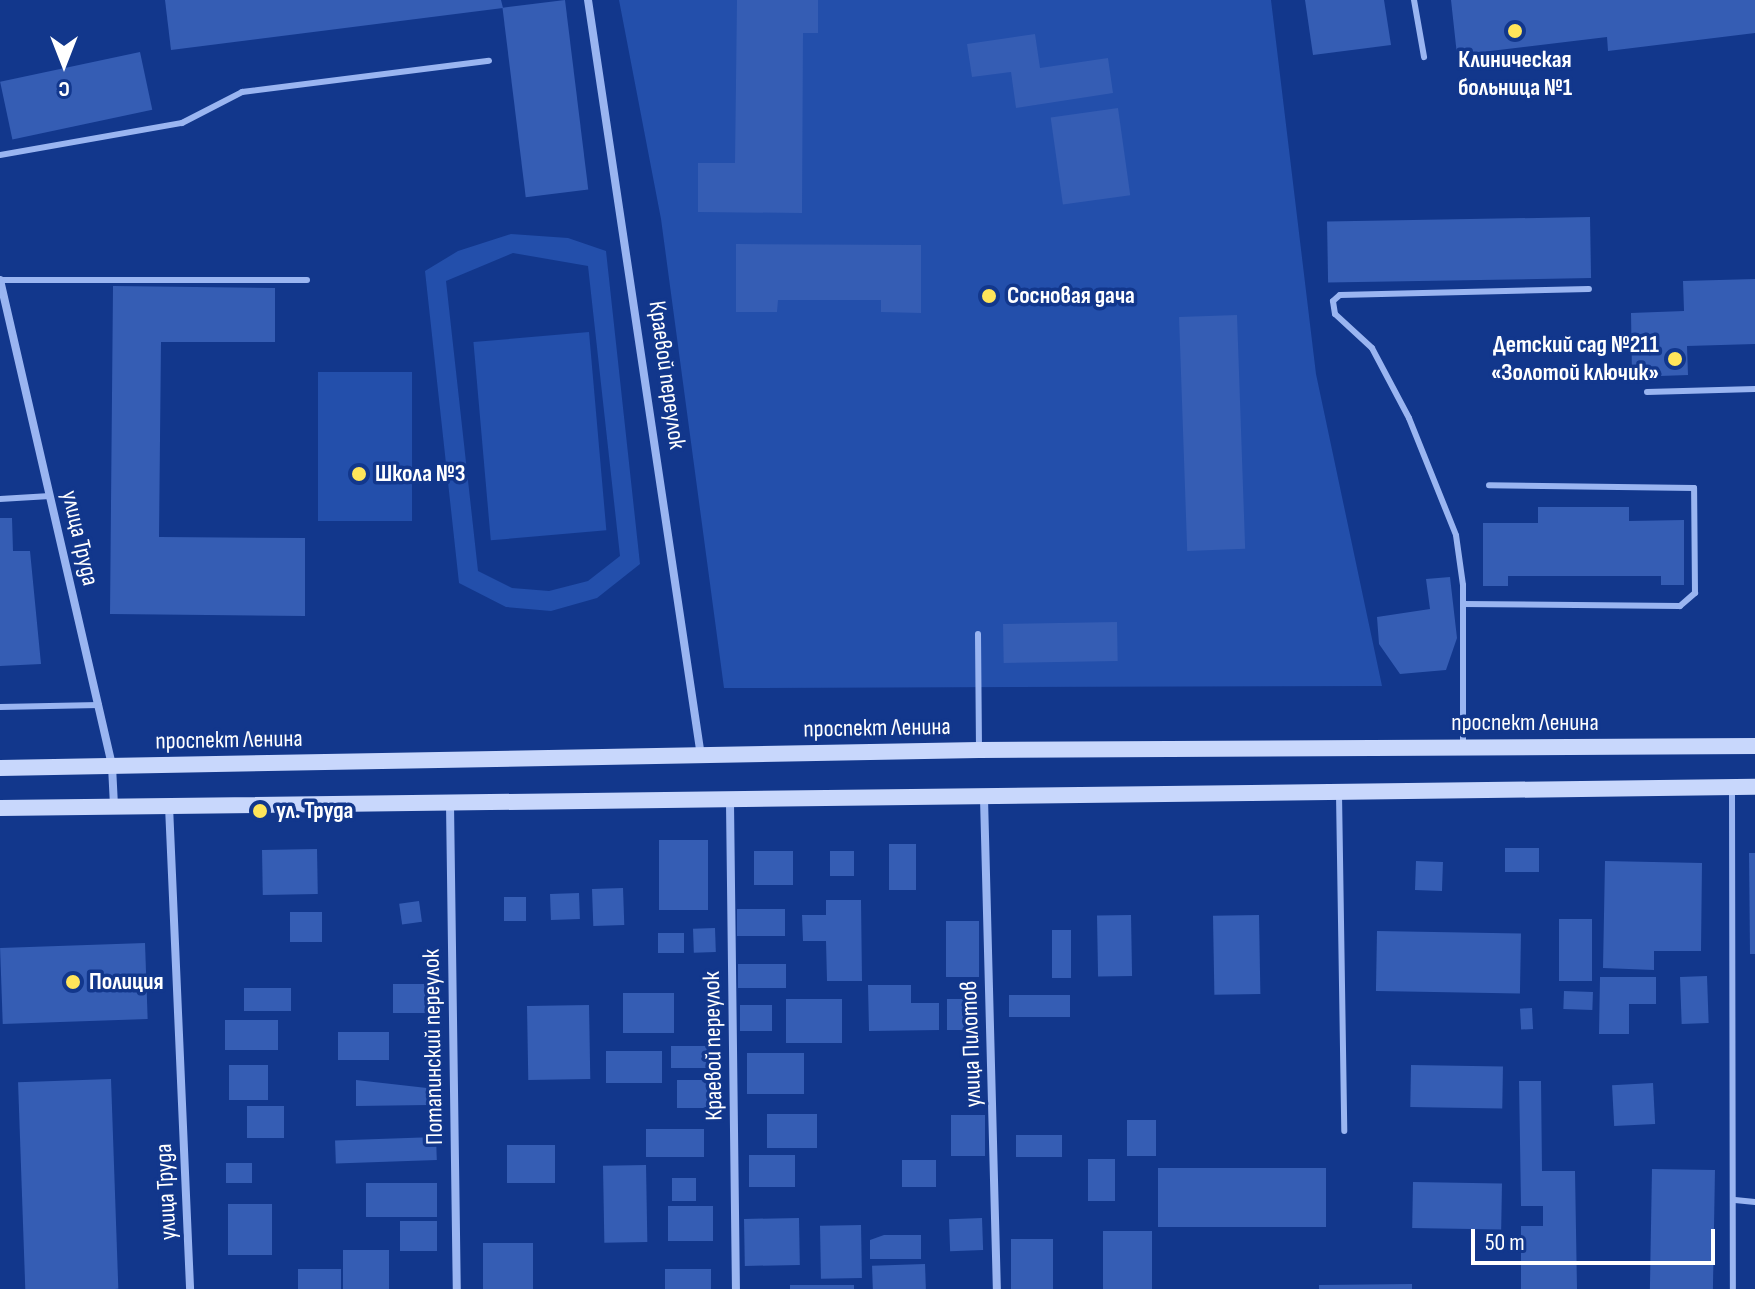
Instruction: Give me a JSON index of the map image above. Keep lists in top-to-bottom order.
{
  "streets": {
    "main road": ["проспект Ленина"],
    "street": [
      "Краевой переулок",
      "улица Труда",
      "улица Пилотов",
      "Потапинский переулок"
    ]
  },
  "crossings": [
    ["Краевой переулок", "проспект Ленина"],
    ["улица Труда", "проспект Ленина"]
  ],
  "places": [
    "Клиническая больница №1",
    "Сосновая дача",
    "Детский сад №211 «Золотой ключик»",
    "Школа №3",
    "ул. Труда",
    "Полиция"
  ],
  "scale_bar": "50 m",
  "north": "bottom"
}
